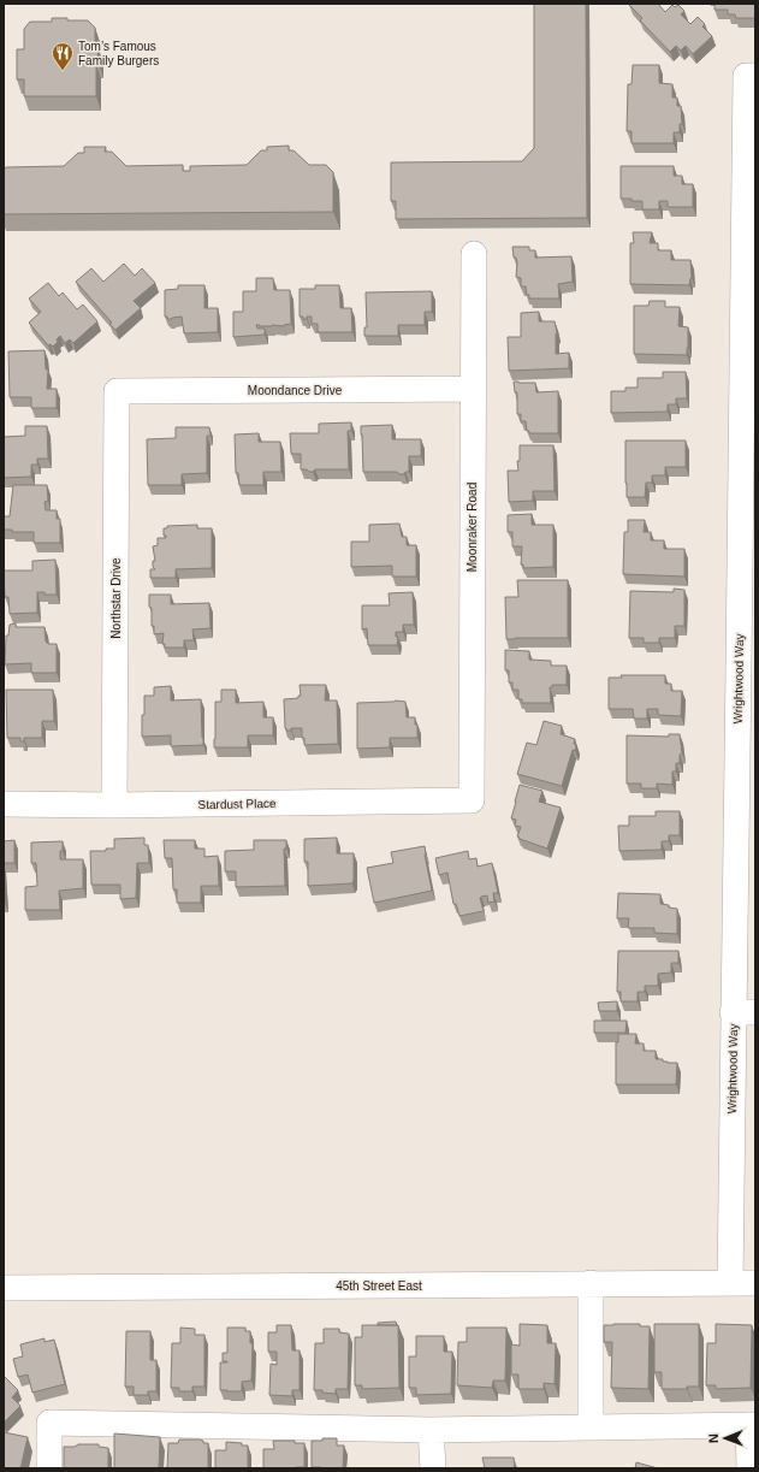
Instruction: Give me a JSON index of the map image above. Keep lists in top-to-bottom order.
{
  "streets": {
    "street": [
      "Moondance Drive",
      "Moonraker Road",
      "Northstar Drive",
      "Wrightwood Way",
      "Stardust Place",
      "45th Street East"
    ]
  },
  "crossings": [
    ["Moondance Drive", "Moonraker Road"],
    ["Moondance Drive", "Northstar Drive"],
    ["Moonraker Road", "Stardust Place"],
    ["Northstar Drive", "Stardust Place"],
    ["Wrightwood Way", "45th Street East"]
  ],
  "places": {
    "restaurant": ["Tom’s Famous Family Burgers"]
  },
  "north": "left"
}
